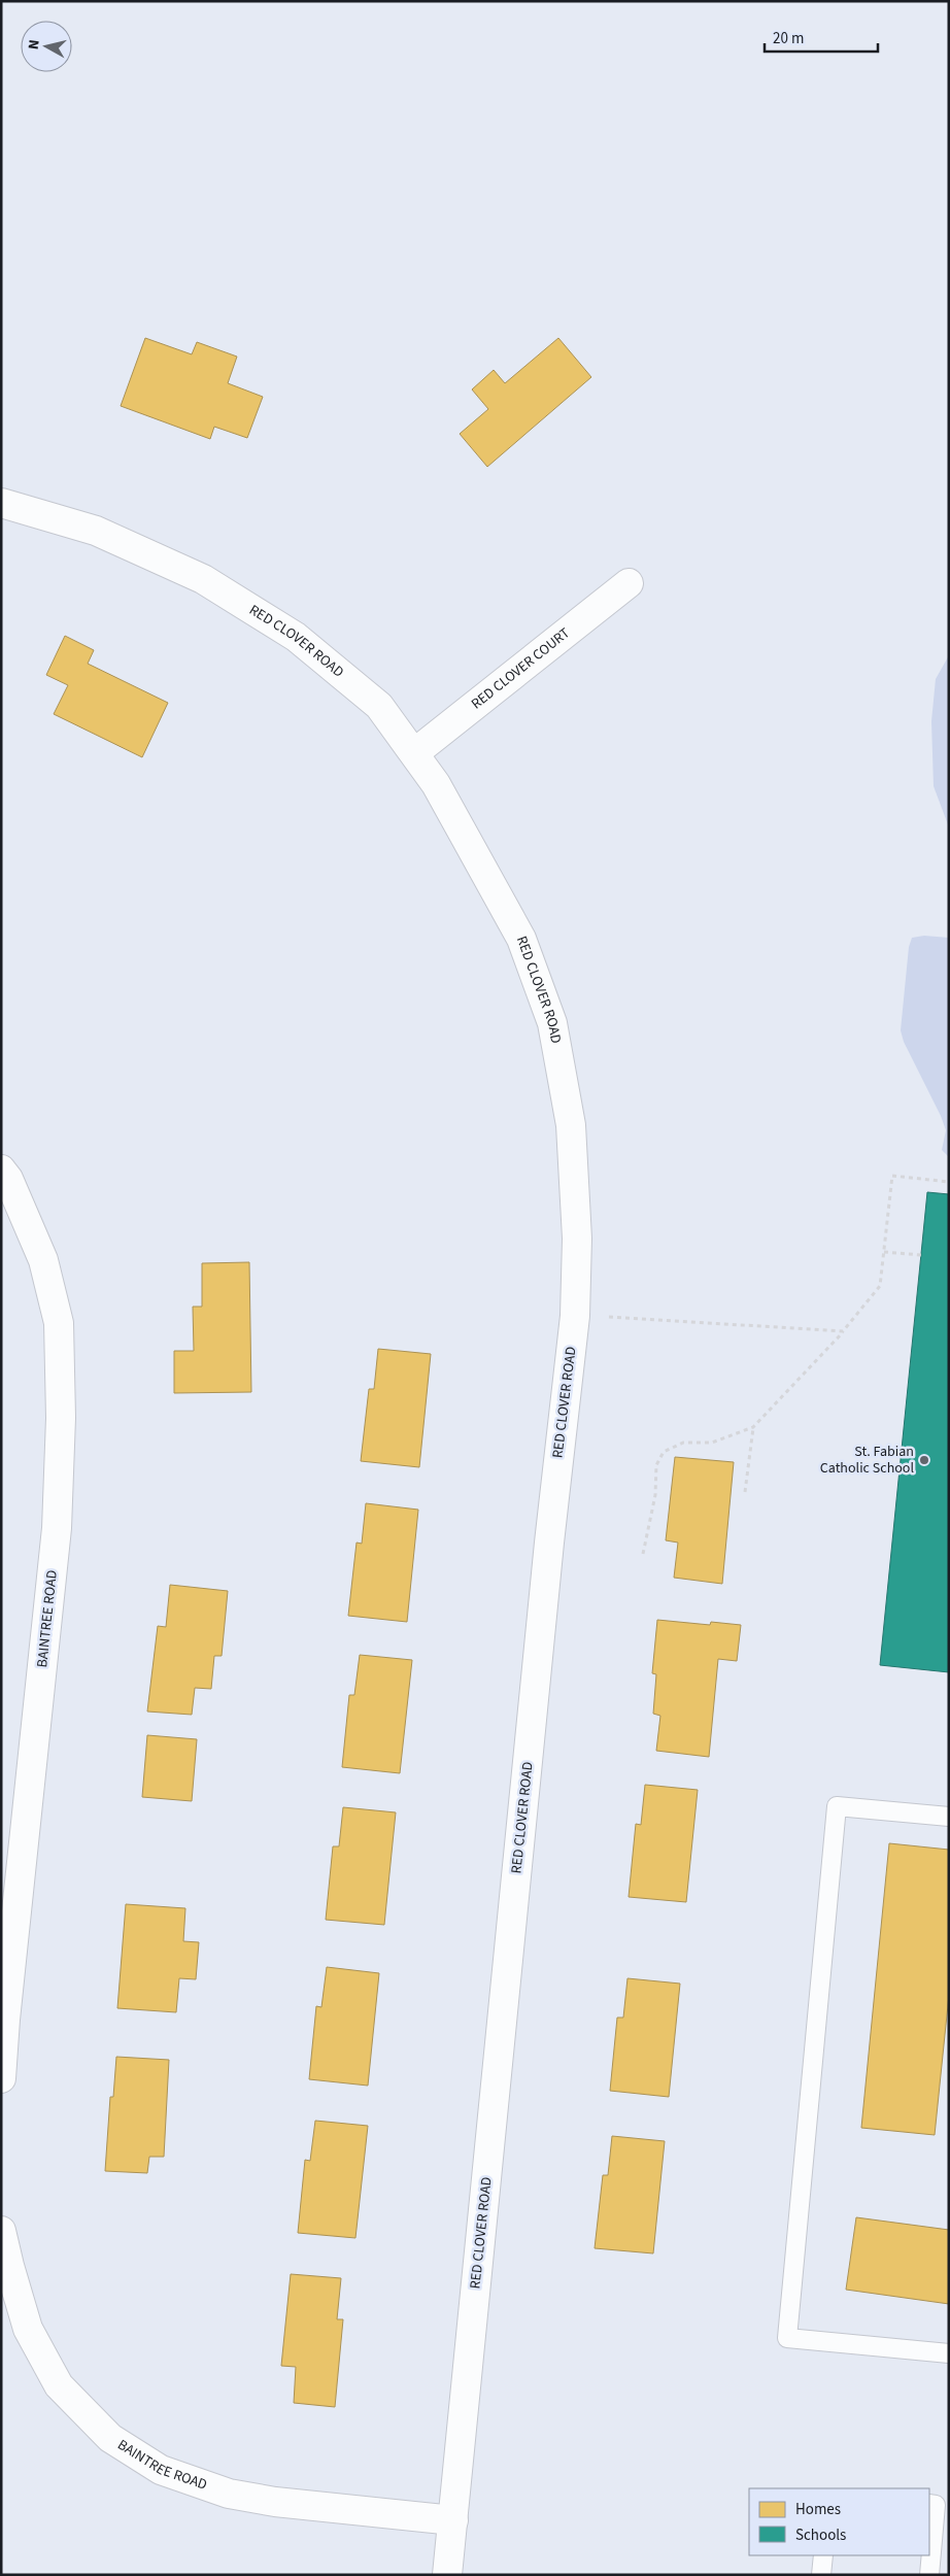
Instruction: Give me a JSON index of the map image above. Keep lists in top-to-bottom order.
{
  "streets": {
    "street": ["RED CLOVER ROAD", "RED CLOVER COURT", "BAINTREE ROAD"]
  },
  "crossings": [
    ["RED CLOVER ROAD", "RED CLOVER COURT"],
    ["RED CLOVER ROAD", "BAINTREE ROAD"]
  ],
  "places": ["St. Fabian Catholic School"],
  "legend": ["Homes", "Schools"],
  "scale_bar": "20 m",
  "north": "left"
}
